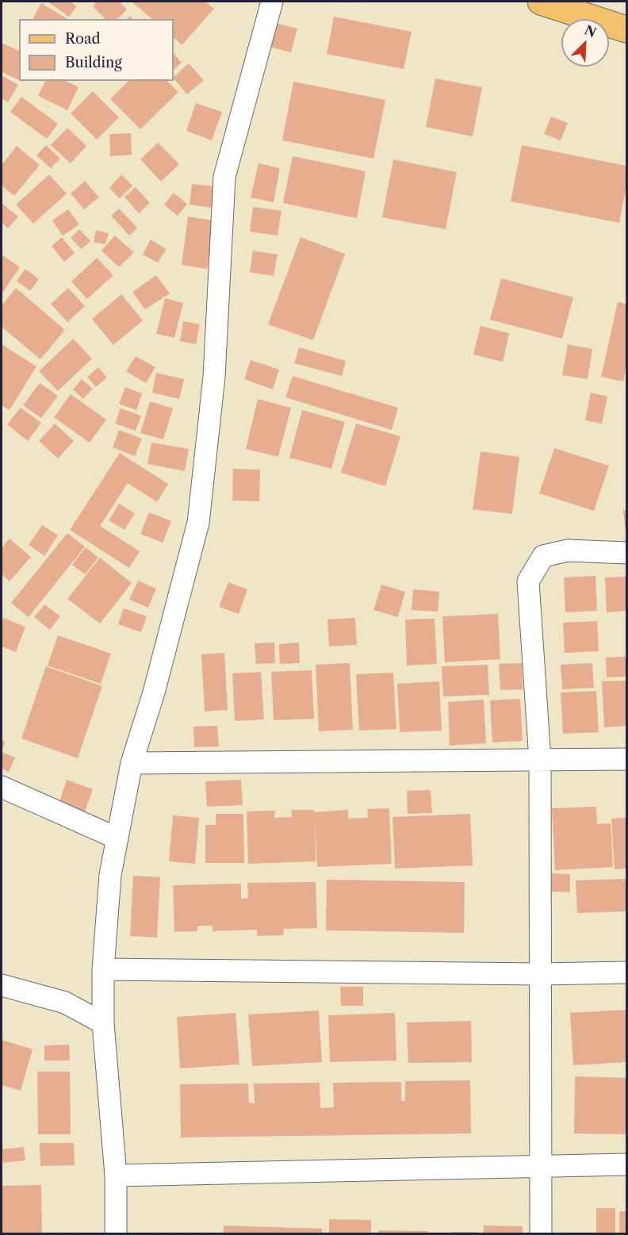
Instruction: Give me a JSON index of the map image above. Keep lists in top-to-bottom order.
{
  "legend": ["Road", "Building"],
  "north": "top right"
}
